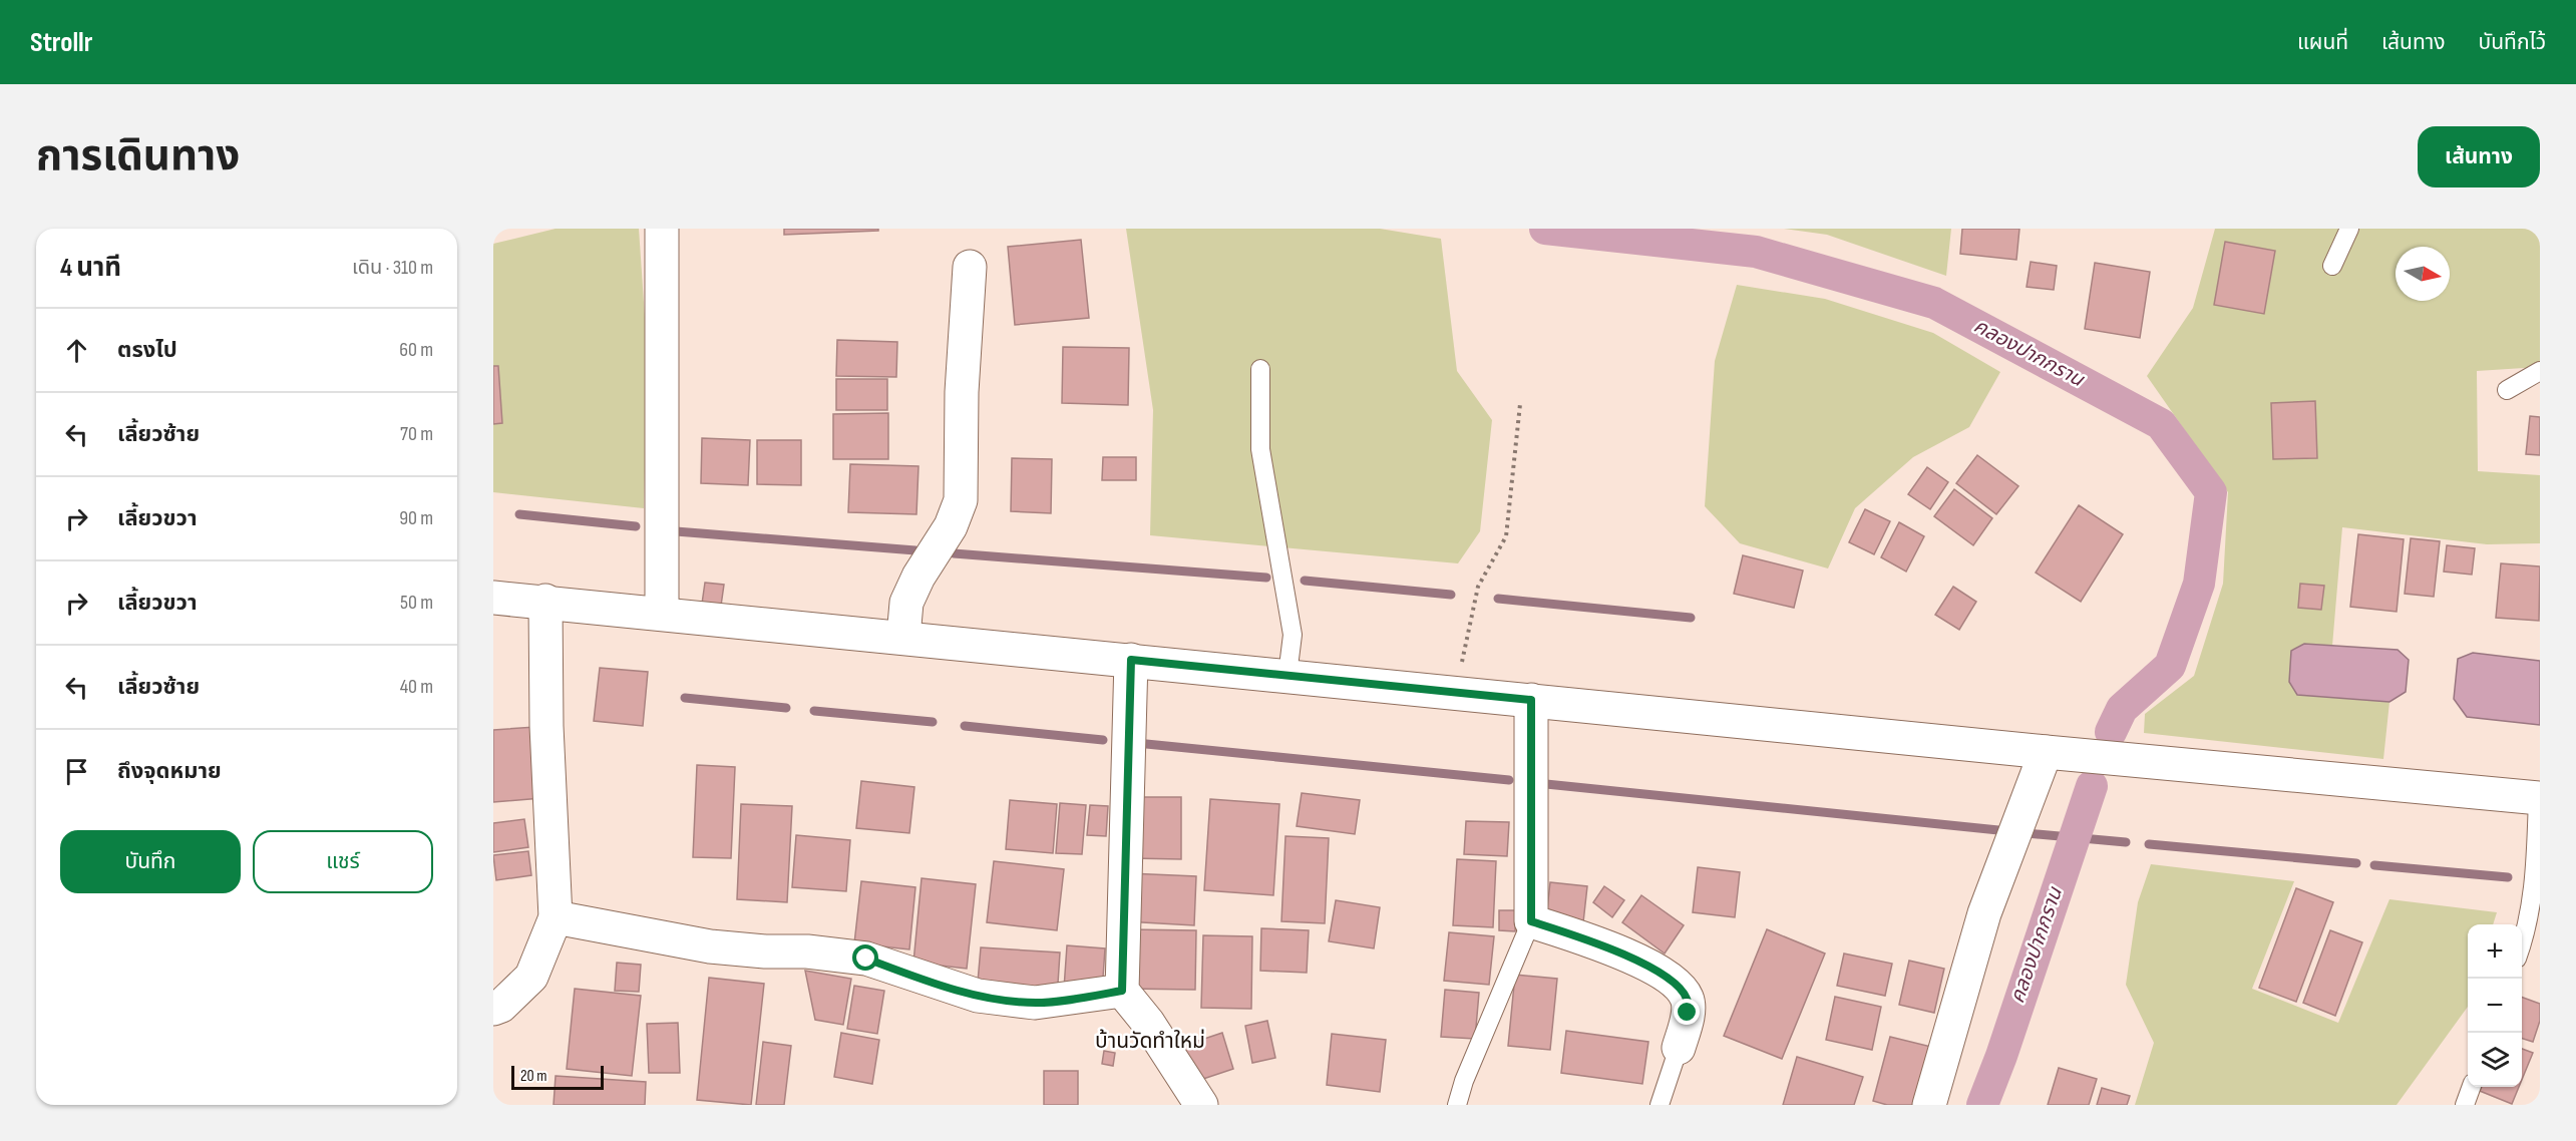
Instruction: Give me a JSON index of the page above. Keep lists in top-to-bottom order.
{
  "districts": ["บ้านวัดทำใหม่"],
  "water": ["คลองปากกราน"],
  "scale_bar": "20 m",
  "north": "right",
  "page": {
    "header": "Strollr",
    "nav": ["แผนที่", "เส้นทาง", "บันทึกไว้"],
    "title": "การเดินทาง",
    "buttons": [
      "เส้นทาง",
      ["บันทึก", "แชร์"]
    ],
    "heading": ["4 นาที", "เดิน · 310 m"],
    "list": [
      ["ตรงไป", "60 m"],
      ["เลี้ยวซ้าย", "70 m"],
      ["เลี้ยวขวา", "90 m"],
      ["เลี้ยวขวา", "50 m"],
      ["เลี้ยวซ้าย", "40 m"],
      "ถึงจุดหมาย"
    ],
    "map_buttons": ["+", "−"],
    "scale": "20 m"
  }
}
